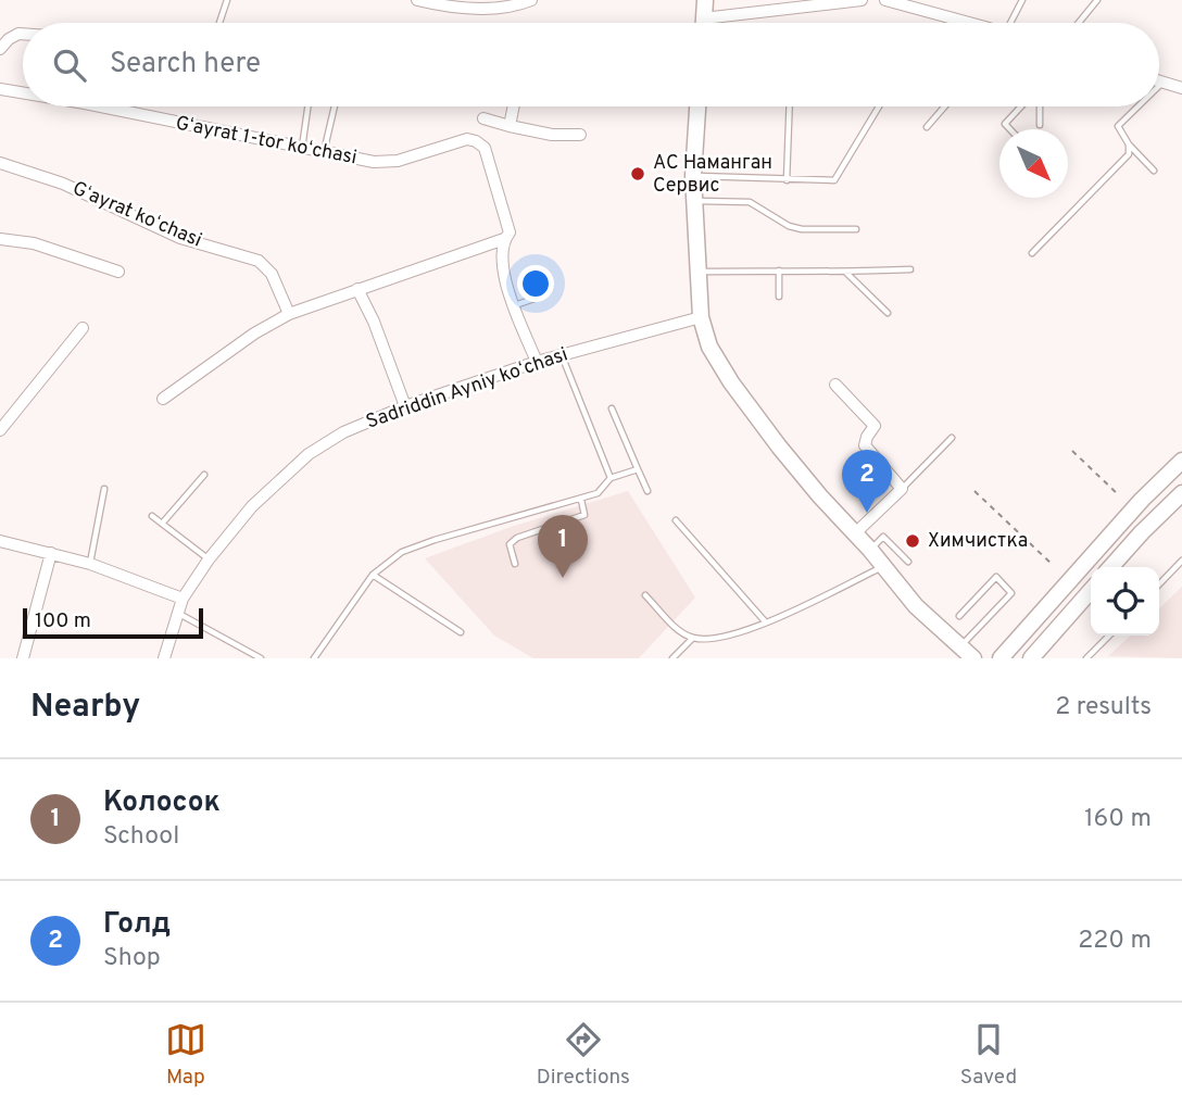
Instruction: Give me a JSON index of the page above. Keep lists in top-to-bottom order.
{
  "streets": {
    "street": ["Gʻayrat 1-tor koʻchasi", "Gʻayrat koʻchasi", "Sadriddin Ayniy koʻchasi"]
  },
  "places": ["АС Наманган Сервис", "Химчистка"],
  "scale_bar": "100 m",
  "north": "bottom right",
  "page": {
    "search": "Search here",
    "pins": ["2", "1"],
    "scale": "100 m",
    "heading": ["Nearby", "2 results"],
    "list": [
      {
        "mark": "1",
        "name": "Колосок",
        "note": "School",
        "value": "160 m"
      },
      {
        "mark": "2",
        "name": "Голд",
        "note": "Shop",
        "value": "220 m"
      }
    ],
    "nav": ["Map", "Directions", "Saved"]
  }
}
